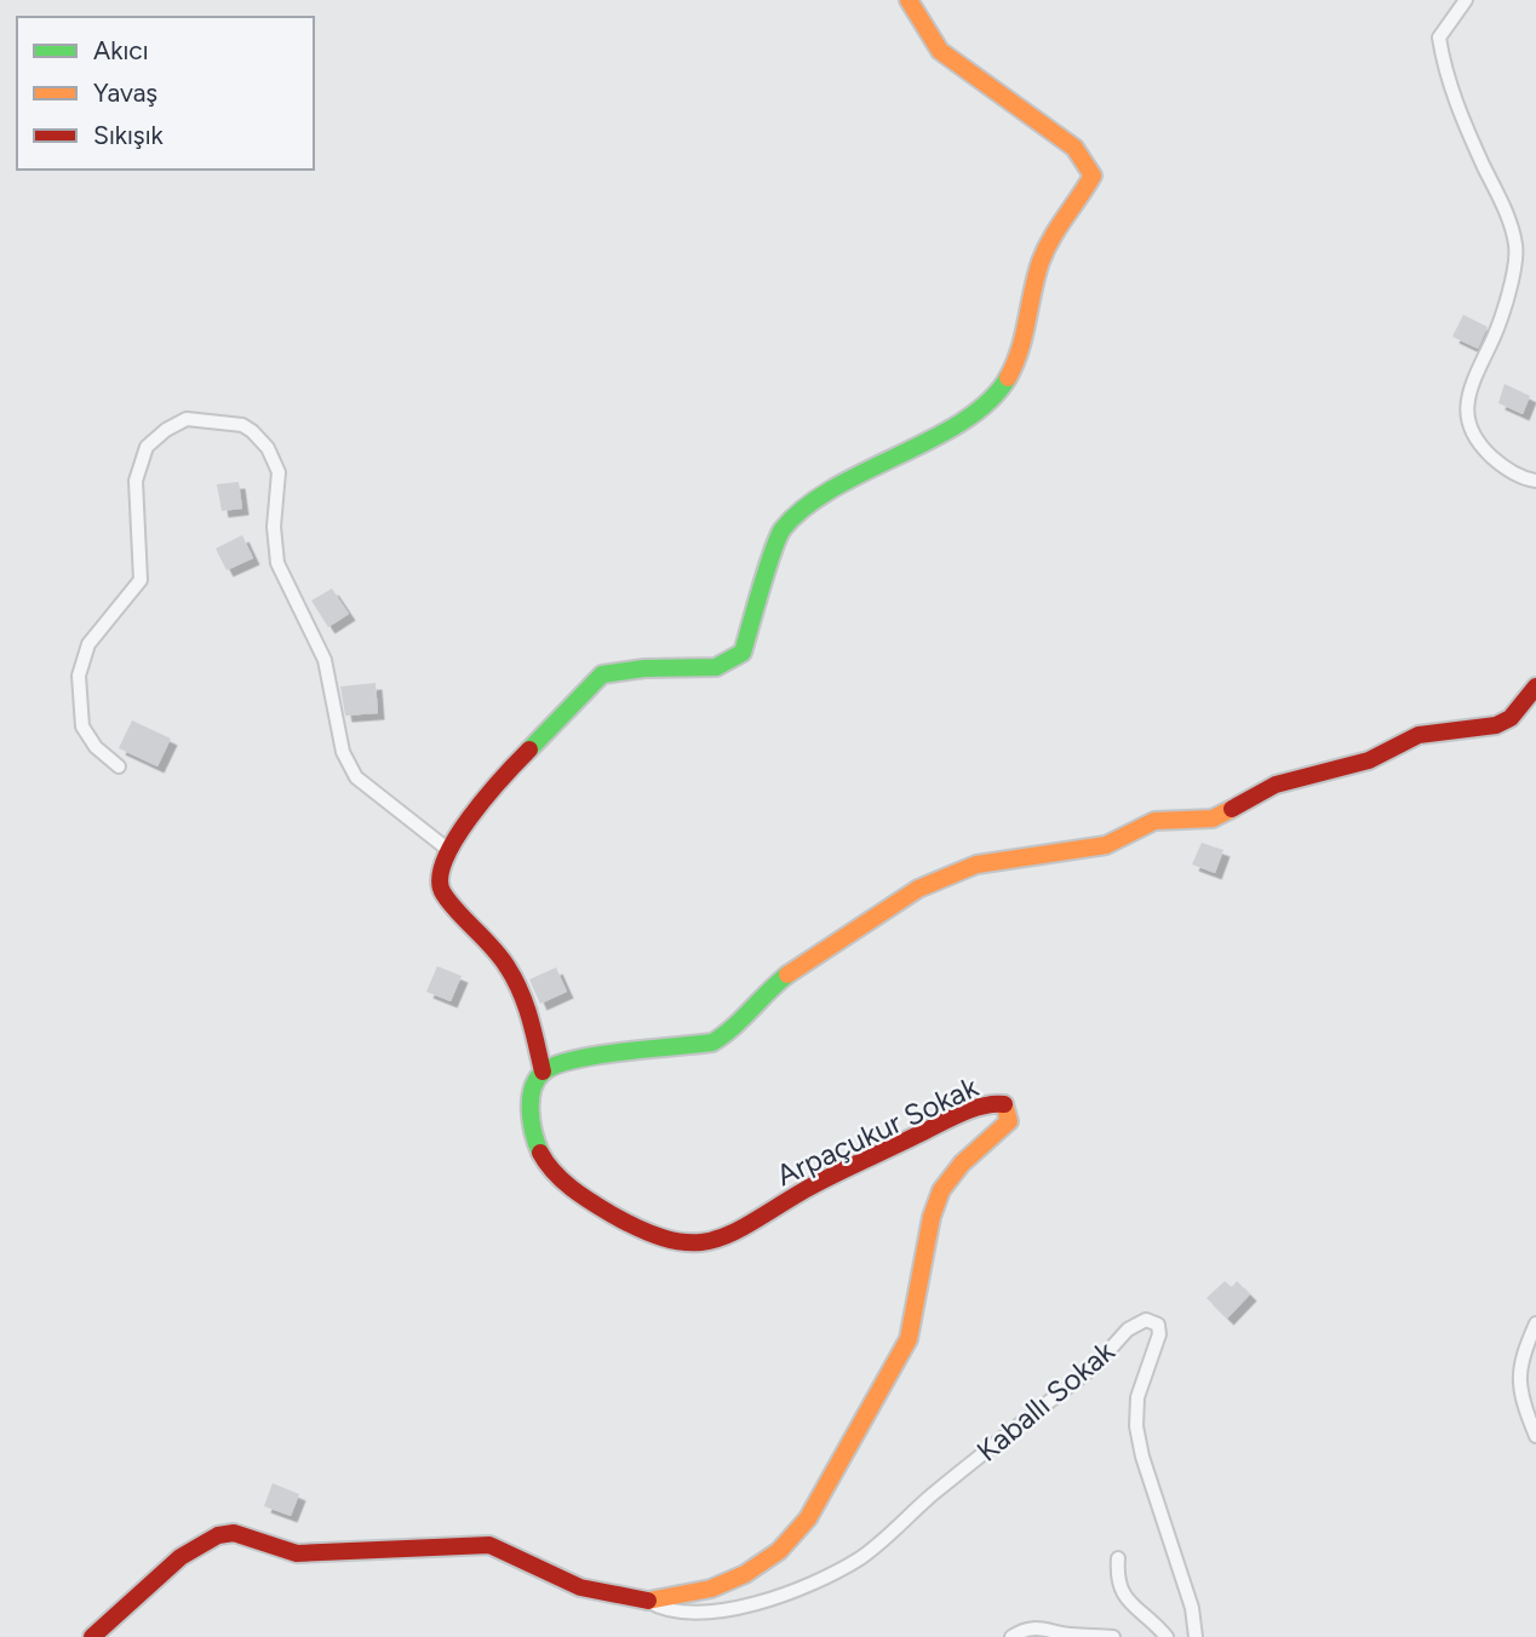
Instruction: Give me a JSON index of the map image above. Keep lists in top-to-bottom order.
{
  "streets": {
    "street": ["Arpaçukur Sokak", "Kaballı Sokak"]
  },
  "crossings": [
    ["Arpaçukur Sokak", "Kaballı Sokak"]
  ],
  "legend": ["Akıcı", "Yavaş", "Sıkışık"]
}
